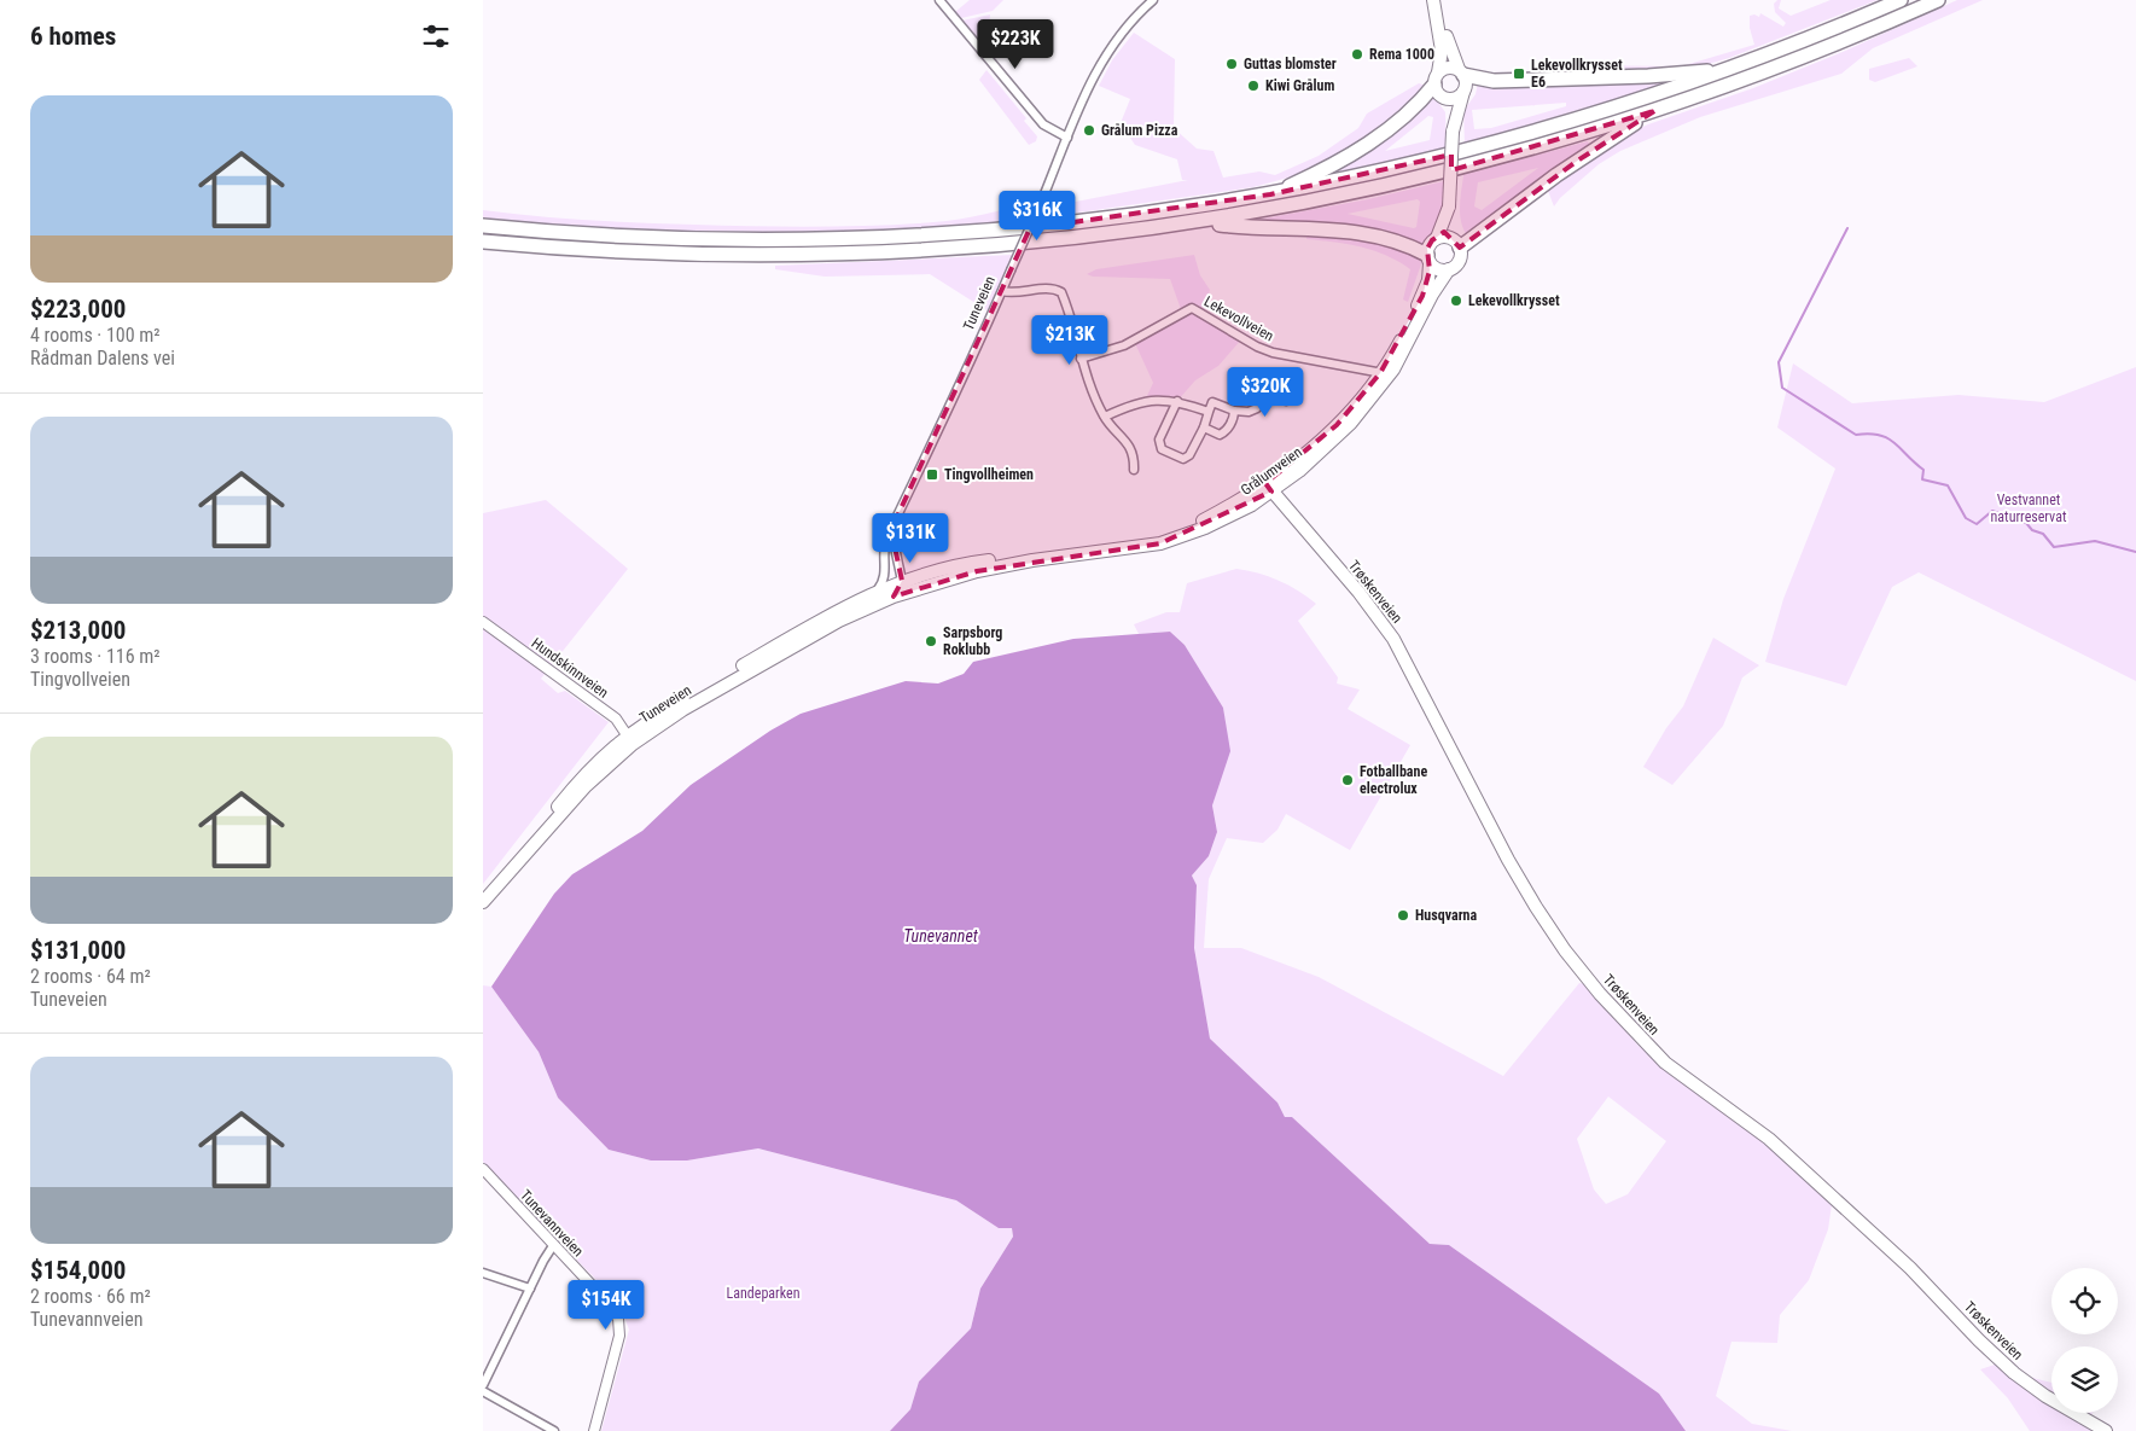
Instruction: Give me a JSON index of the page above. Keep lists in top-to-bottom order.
{
  "streets": {
    "main road": ["Tuneveien", "Grålumveien", "Trøskenveien"],
    "street": ["Lekevollveien", "Hundskinnveien", "Tunevannveien"]
  },
  "crossings": [
    ["Tuneveien", "Grålumveien"],
    ["Tuneveien", "Hundskinnveien"],
    ["Lekevollveien", "Grålumveien"],
    ["Grålumveien", "Trøskenveien"]
  ],
  "water": ["Tunevannet"],
  "parks": ["Vestvannet naturreservat", "Landeparken"],
  "places": {
    "other": [
      "Rema 1000",
      "Guttas blomster",
      "Kiwi Grålum",
      "Grålum Pizza",
      "Lekevollkrysset",
      "Sarpsborg Roklubb",
      "Fotballbane electrolux",
      "Husqvarna"
    ],
    "transit": ["Lekevollkrysset E6", "Tingvollheimen"]
  },
  "page": {
    "heading": "6 homes",
    "price": [
      "$223K",
      "$316K",
      "$213K",
      "$320K",
      "$131K",
      "$154K"
    ],
    "list": [
      {
        "name": "$223,000",
        "note": "4 rooms · 100 m² · Rådman Dalens vei"
      },
      {
        "name": "$213,000",
        "note": "3 rooms · 116 m² · Tingvollveien"
      },
      {
        "name": "$131,000",
        "note": "2 rooms · 64 m² · Tuneveien"
      },
      {
        "name": "$154,000",
        "note": "2 rooms · 66 m² · Tunevannveien"
      }
    ]
  }
}
